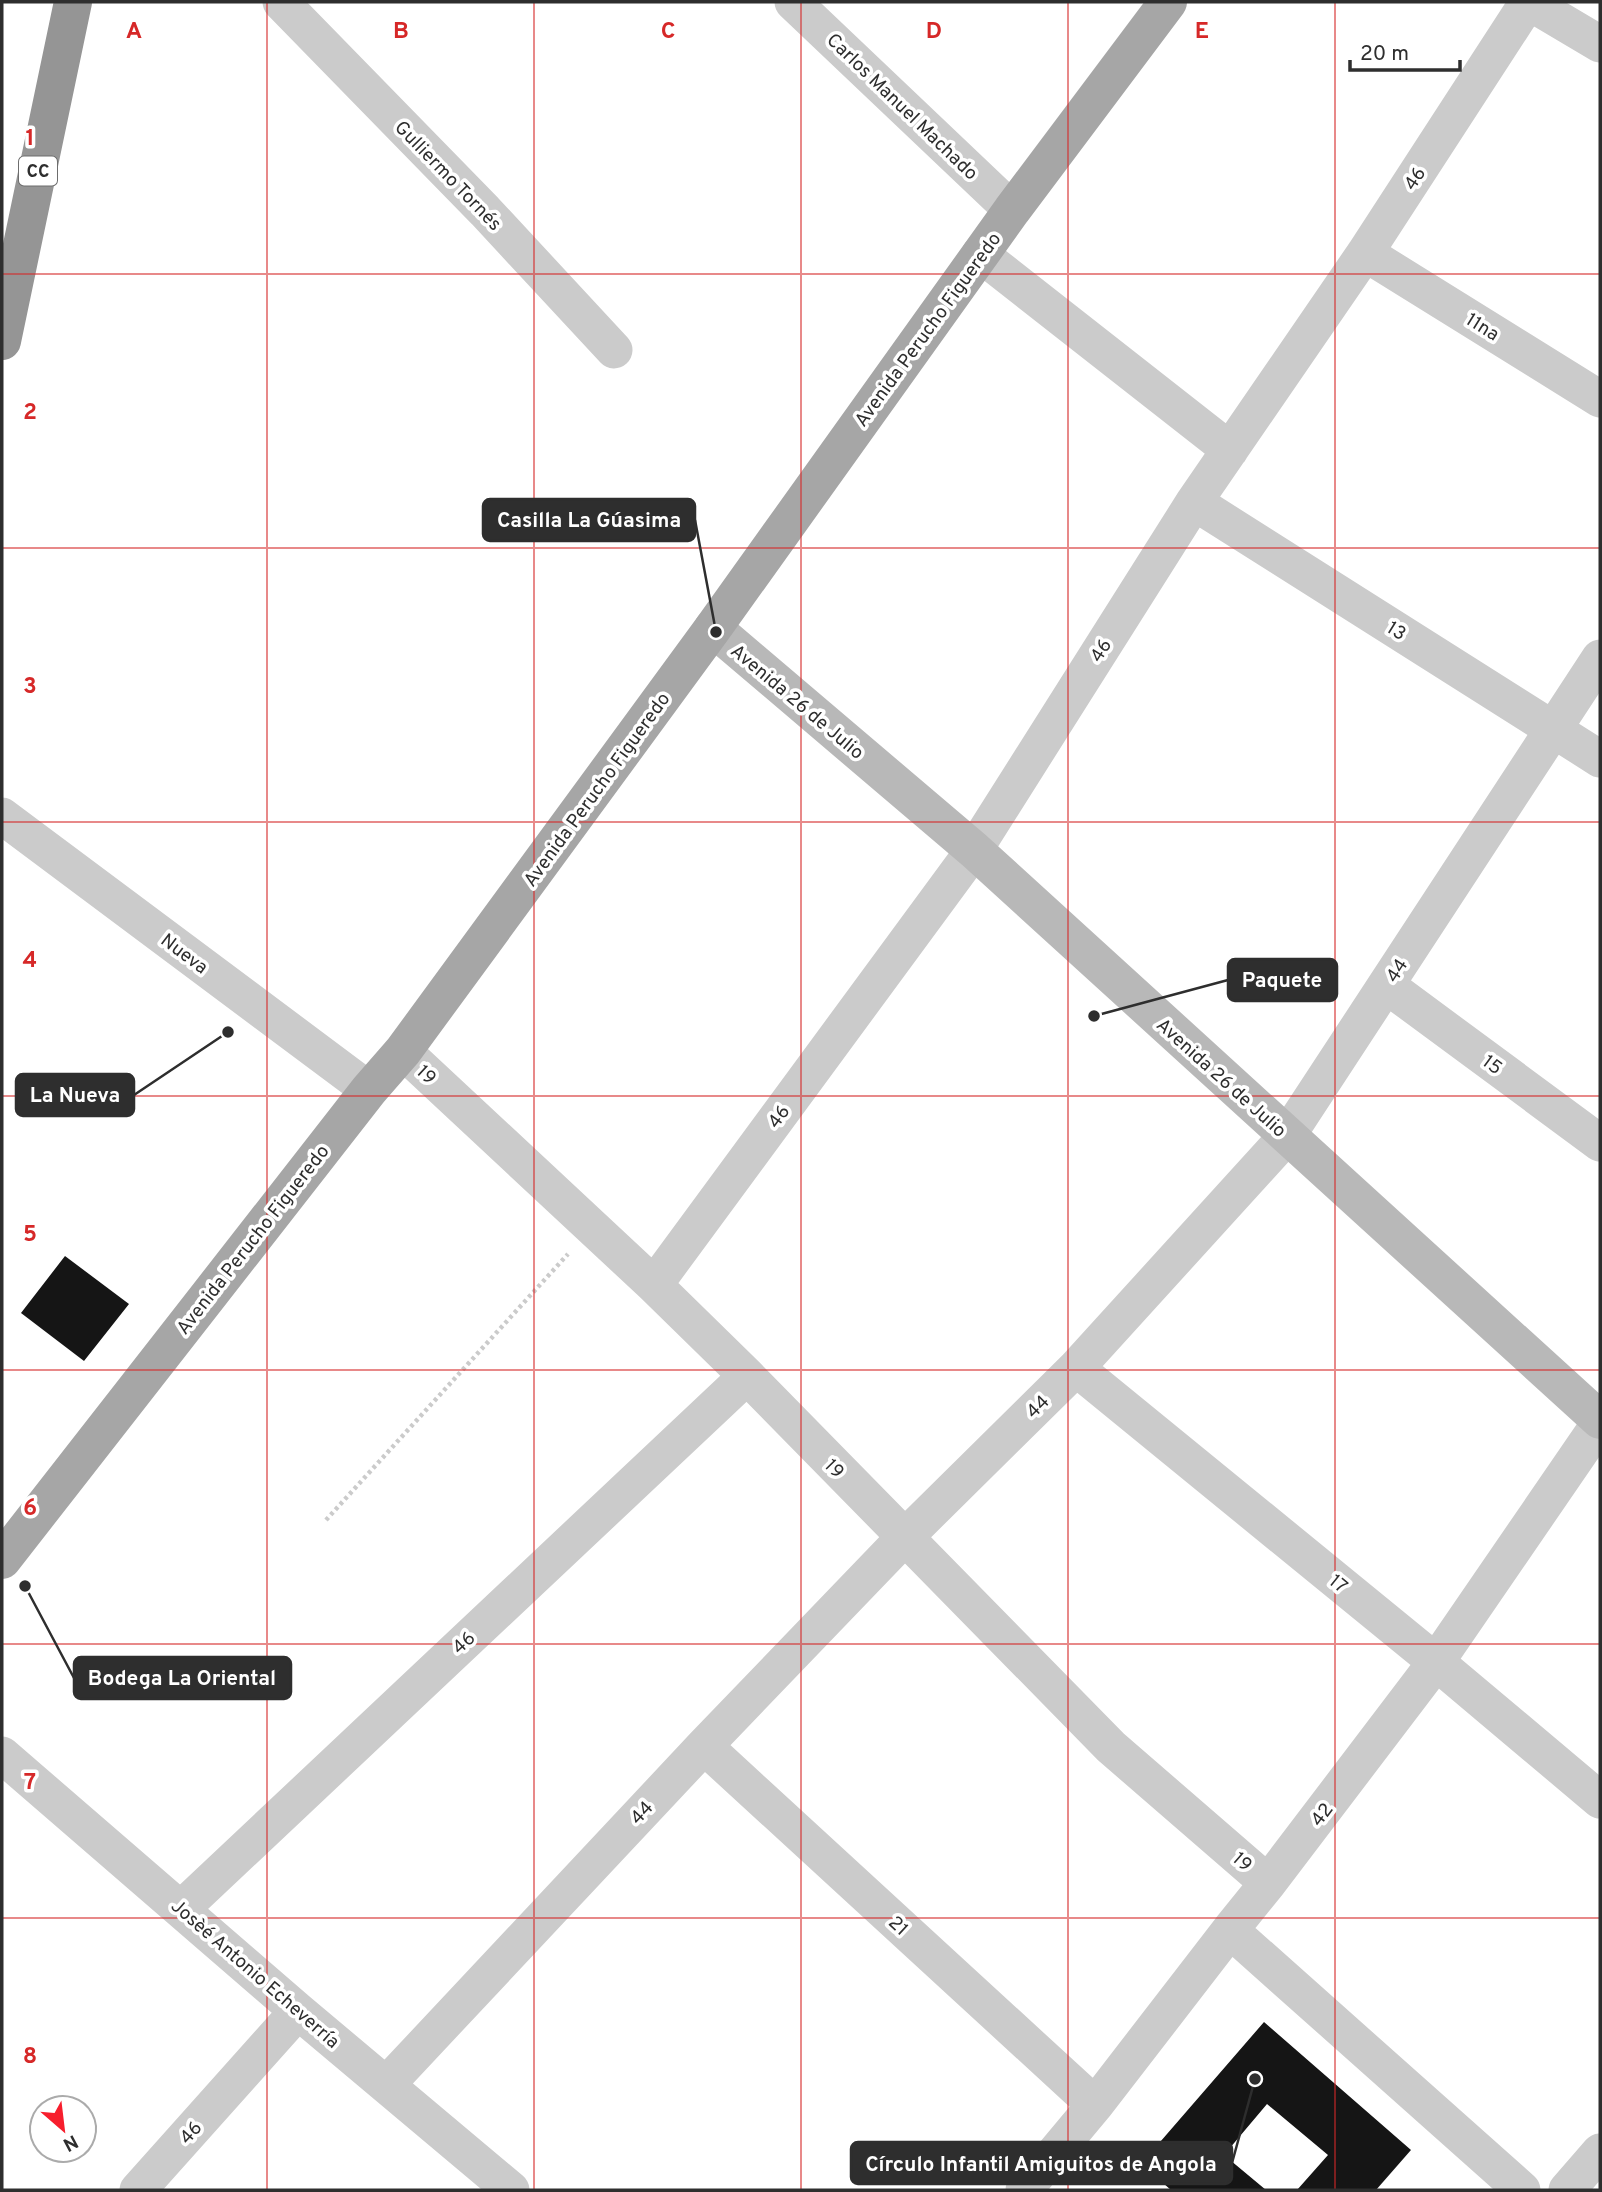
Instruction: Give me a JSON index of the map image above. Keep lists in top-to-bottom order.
{
  "streets": {
    "highway": ["CC"],
    "main road": ["Avenida Perucho Figueredo"],
    "street": [
      "Carlos Manuel Machado",
      "Gulliermo Tornés",
      "46",
      "11na",
      "13",
      "Avenida 26 de Julio",
      "Nueva",
      "44",
      "15",
      "19",
      "17",
      "42",
      "21",
      "Josèé Antonio Echeverría"
    ]
  },
  "crossings": [
    ["Carlos Manuel Machado", "Avenida Perucho Figueredo"],
    ["46", "11na"],
    ["46", "13"],
    ["46", "Avenida 26 de Julio"],
    ["46", "19"],
    ["46", "Josèé Antonio Echeverría"],
    ["Avenida Perucho Figueredo", "Avenida 26 de Julio"],
    ["Avenida Perucho Figueredo", "Nueva"],
    ["Avenida Perucho Figueredo", "19"],
    ["13", "44"],
    ["Avenida 26 de Julio", "44"],
    ["Avenida 26 de Julio", "42"],
    ["44", "15"],
    ["44", "19"],
    ["44", "17"],
    ["44", "21"],
    ["44", "Josèé Antonio Echeverría"],
    ["19", "42"],
    ["17", "42"],
    ["42", "21"]
  ],
  "places": [
    "Casilla La Gúasima",
    "Paquete",
    "La Nueva",
    "Bodega La Oriental",
    "Círculo Infantil Amiguitos de Angola"
  ],
  "scale_bar": "20 m",
  "north": "bottom right",
  "grid": {
    "columns": [
      "A",
      "B",
      "C",
      "D",
      "E"
    ],
    "rows": [
      "1",
      "2",
      "3",
      "4",
      "5",
      "6",
      "7",
      "8"
    ]
  }
}
